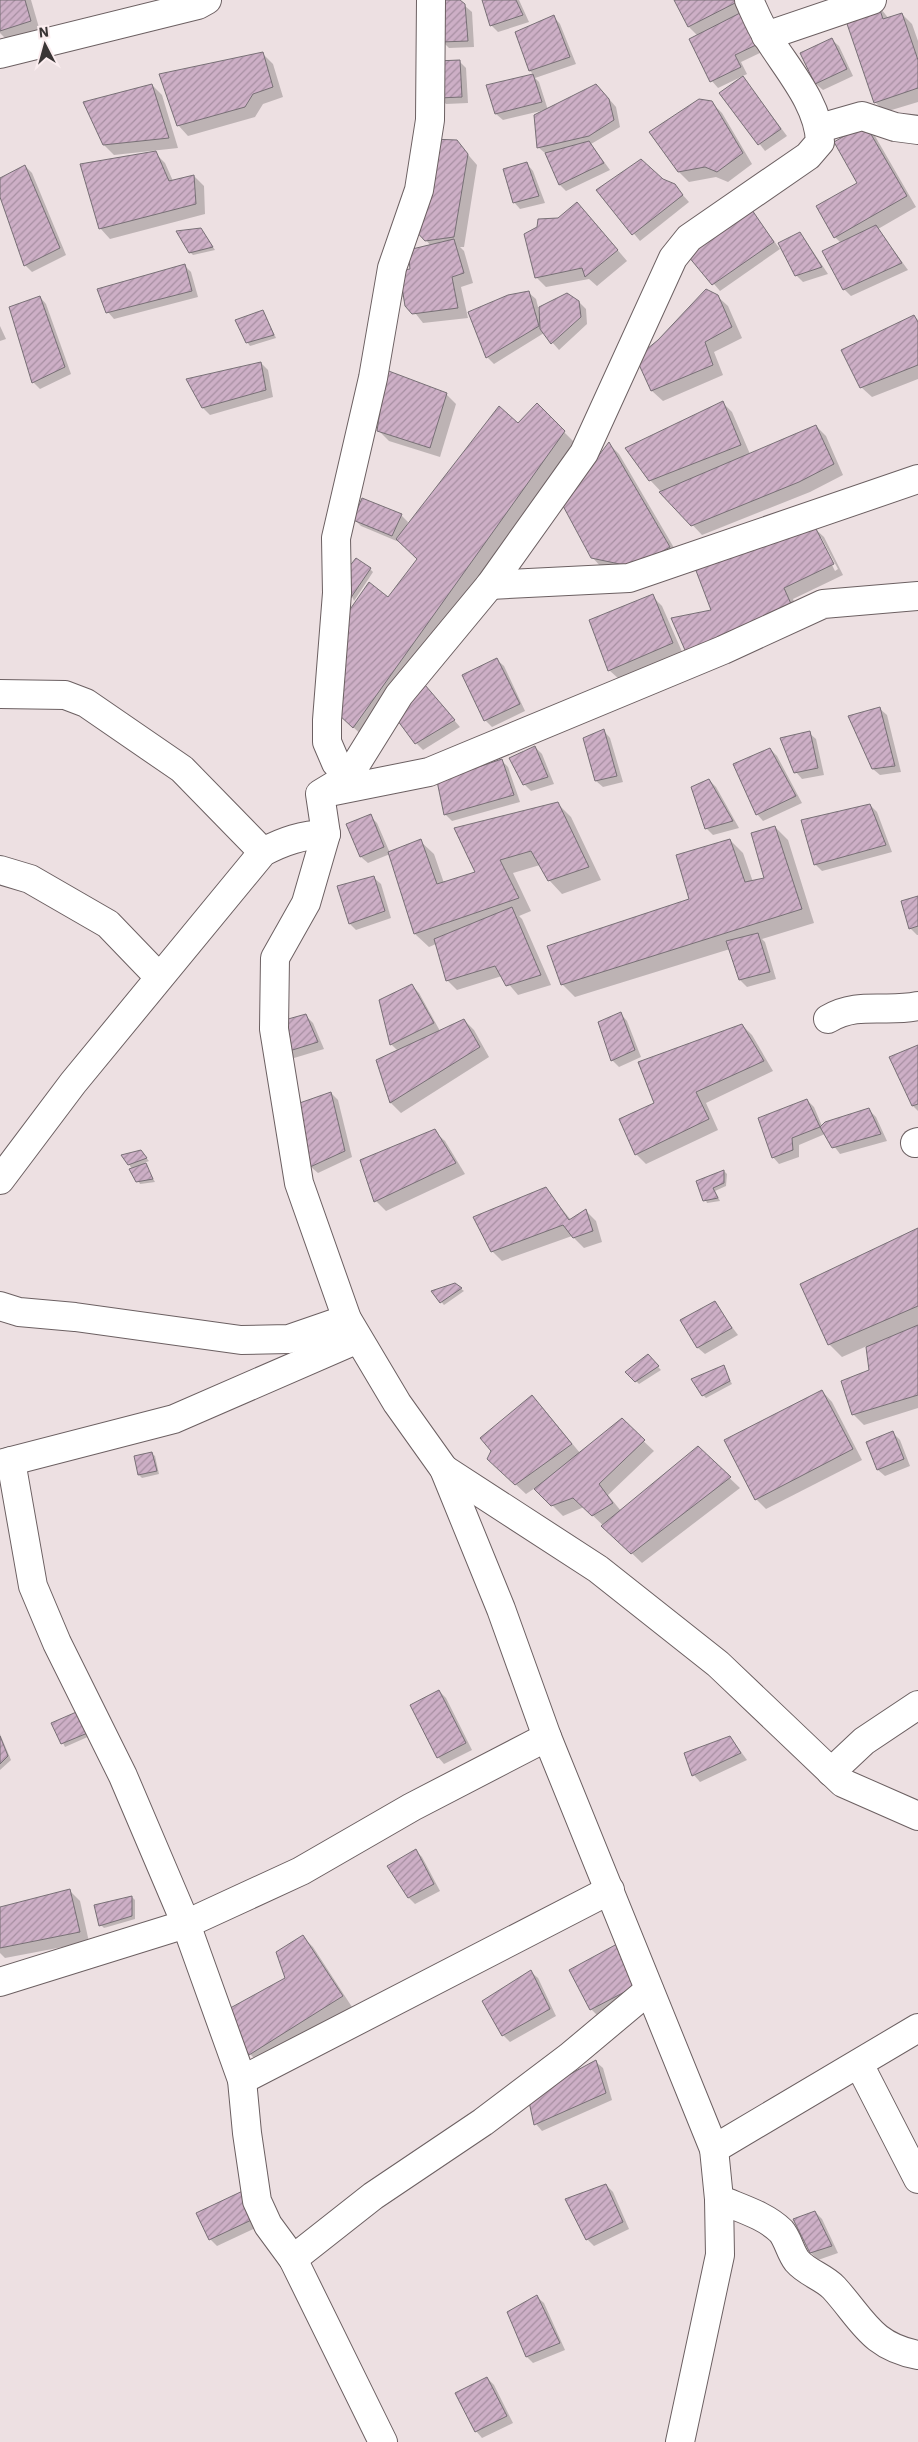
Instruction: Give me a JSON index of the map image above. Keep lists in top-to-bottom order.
{
  "north": "top"
}
